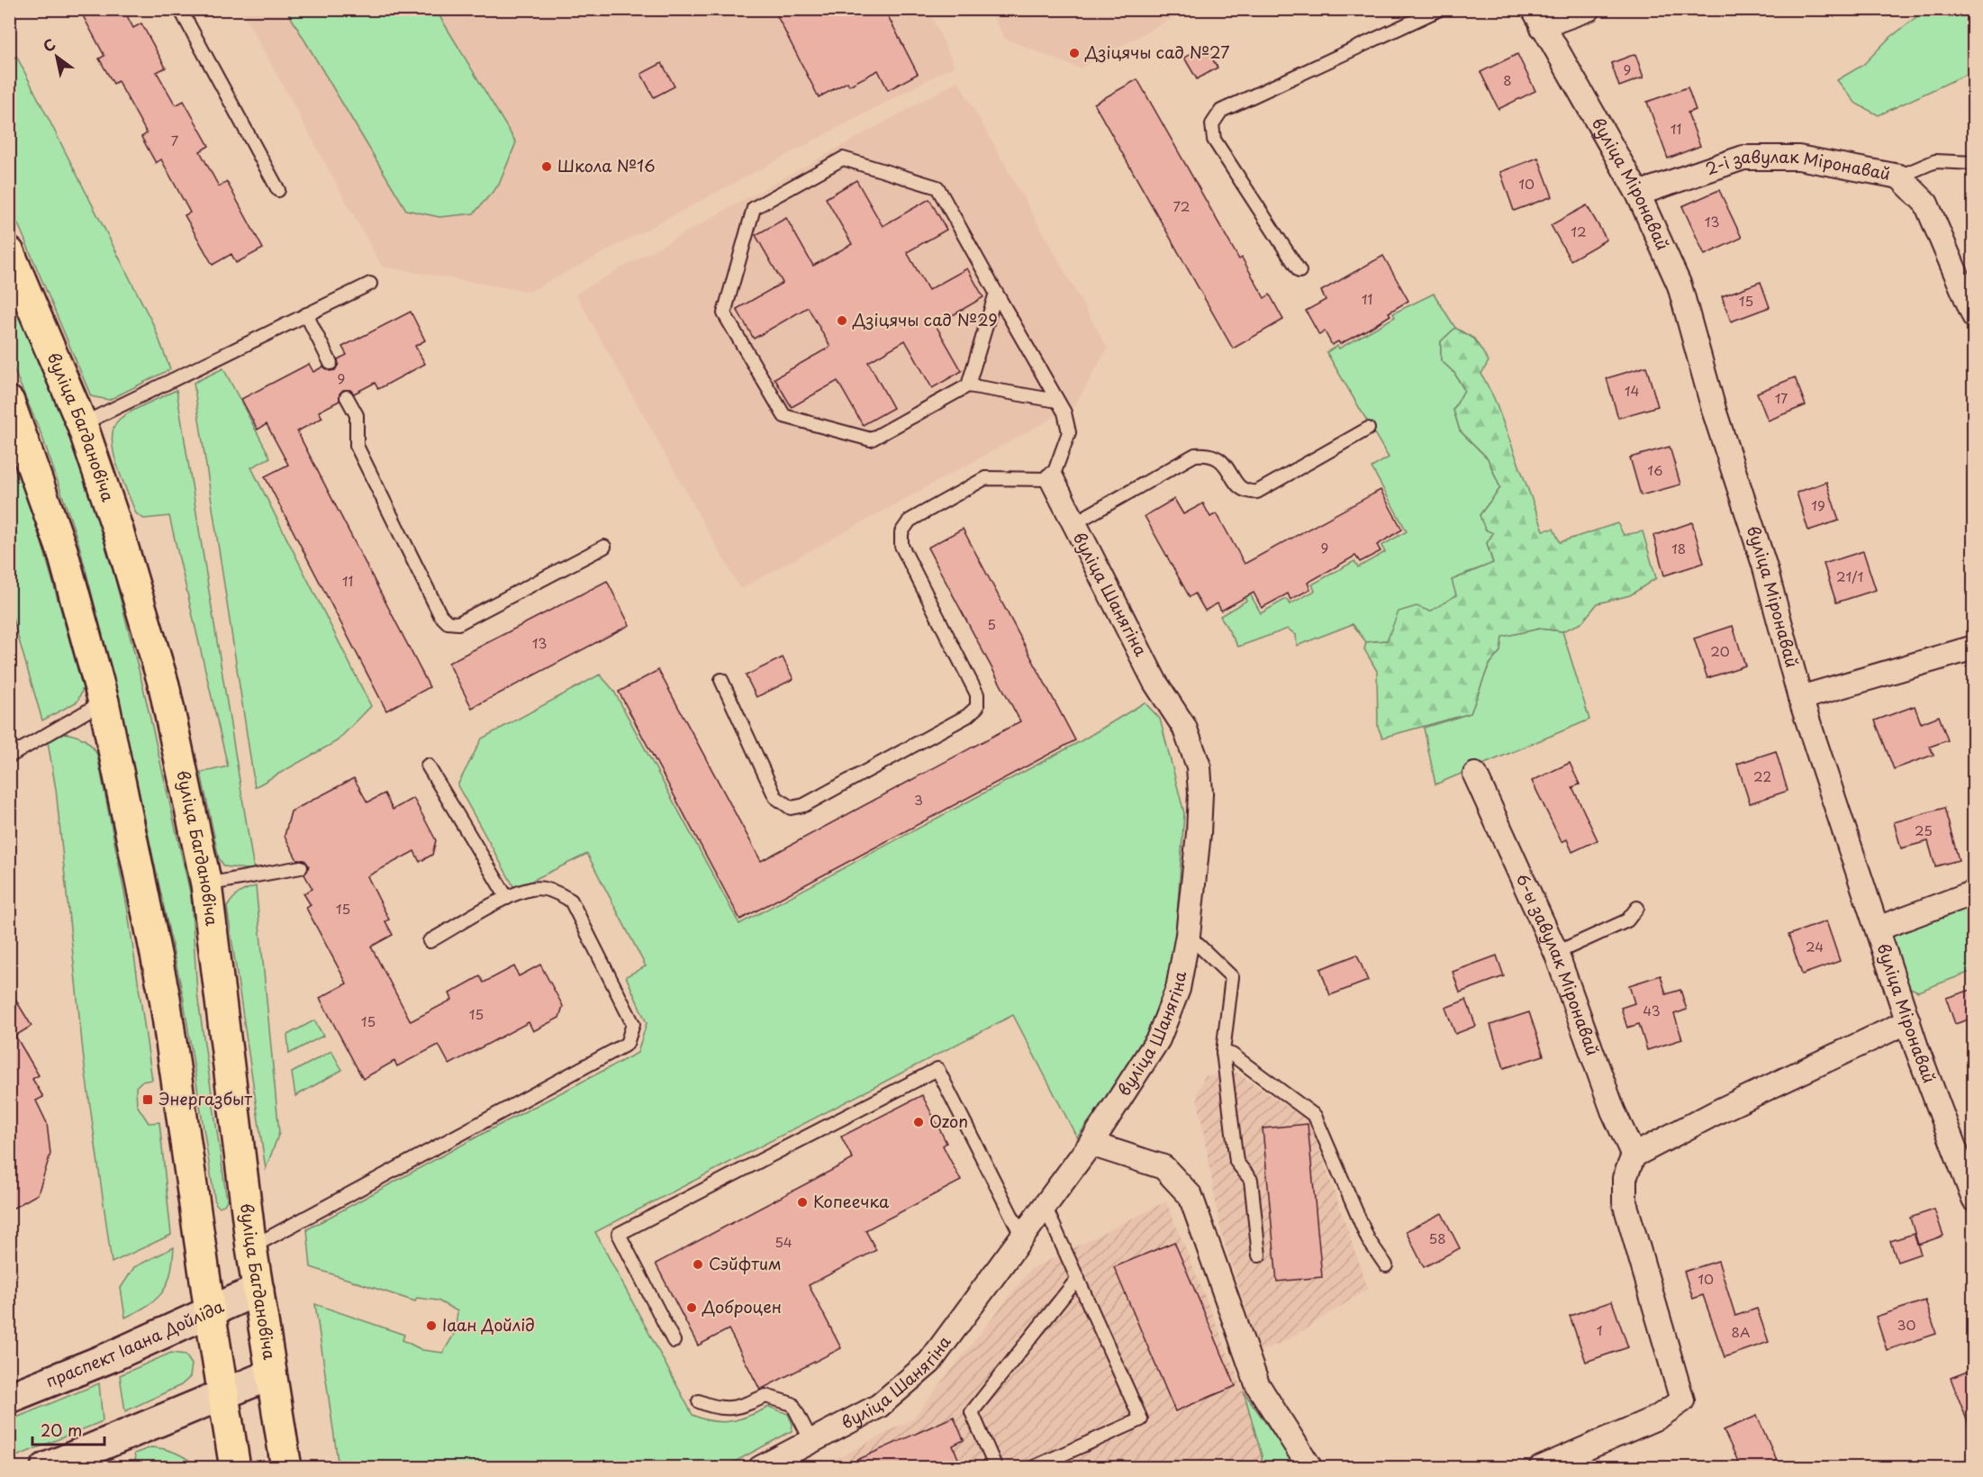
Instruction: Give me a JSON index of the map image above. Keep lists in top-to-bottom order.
{
  "streets": {
    "main road": ["вуліца Багдановіча", "праспект Іаана Дойліда"],
    "street": [
      "2-і завулак Міронавай",
      "вуліца Міронавай",
      "вуліца Шанягіна",
      "6-ы завулак Міронавай"
    ]
  },
  "crossings": [
    ["2-і завулак Міронавай", "вуліца Міронавай"],
    ["вуліца Багдановіча", "праспект Іаана Дойліда"]
  ],
  "places": {
    "other": [
      "Дзіцячы сад №27",
      "Школа №16",
      "Дзіцячы сад №29",
      "Ozon",
      "Копеечка",
      "Сэйфтим",
      "Доброцен",
      "Іаан Дойлід"
    ],
    "transit": ["Энергазбыт"]
  },
  "house_numbers": [
    "9",
    "8",
    "11",
    "7",
    "10",
    "72",
    "13",
    "12",
    "11",
    "15",
    "9",
    "14",
    "17",
    "16",
    "19",
    "9",
    "18",
    "21/1",
    "11",
    "5",
    "13",
    "20",
    "22",
    "3",
    "25",
    "15",
    "24",
    "43",
    "15",
    "15",
    "58",
    "54",
    "10",
    "30",
    "1",
    "8А"
  ],
  "scale_bar": "20 m",
  "north": "top left"
}
